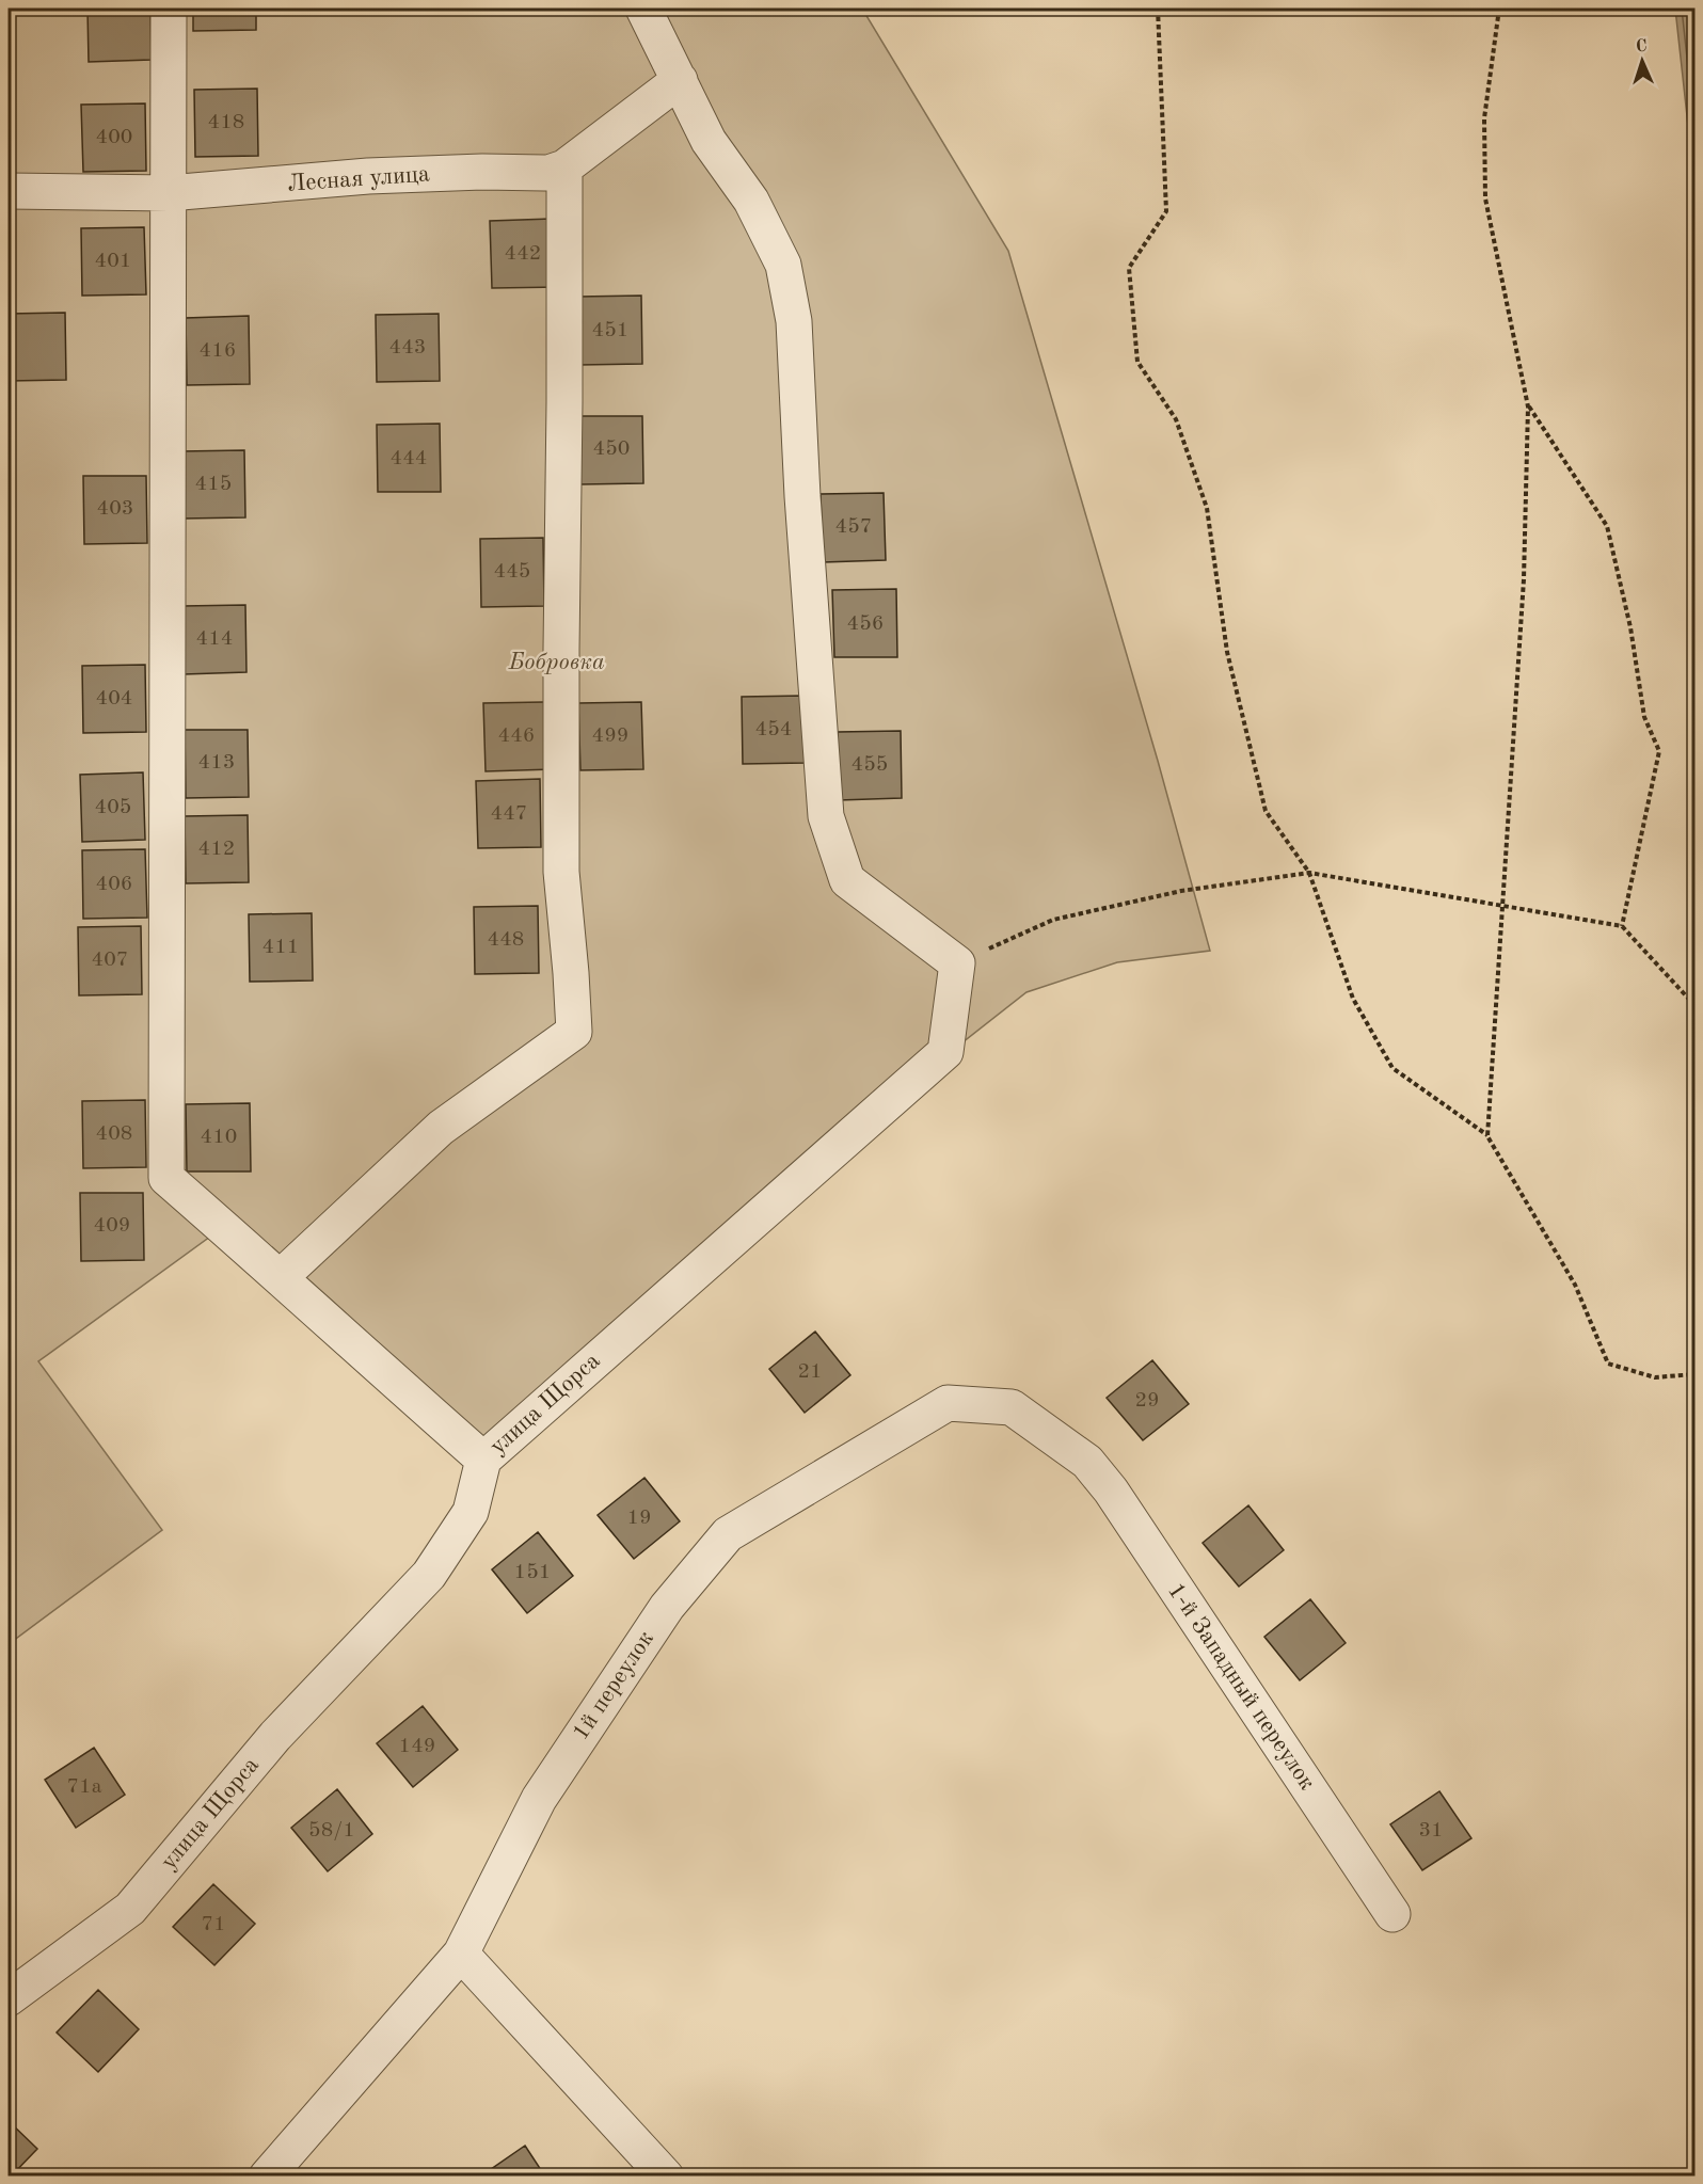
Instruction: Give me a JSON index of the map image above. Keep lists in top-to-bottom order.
{
  "streets": {
    "street": [
      "Лесная улица",
      "улица Щорса",
      "1й переулок",
      "1-й Западный переулок"
    ]
  },
  "crossings": [
    ["1й переулок", "1-й Западный переулок"]
  ],
  "parks": ["Бобровка"],
  "house_numbers": [
    "418",
    "400",
    "442",
    "401",
    "451",
    "443",
    "416",
    "450",
    "444",
    "415",
    "403",
    "457",
    "445",
    "456",
    "414",
    "404",
    "454",
    "446",
    "499",
    "413",
    "455",
    "405",
    "447",
    "412",
    "406",
    "448",
    "411",
    "407",
    "408",
    "410",
    "409",
    "21",
    "29",
    "19",
    "151",
    "149",
    "71а",
    "58/1",
    "31",
    "71"
  ],
  "north": "top"
}
